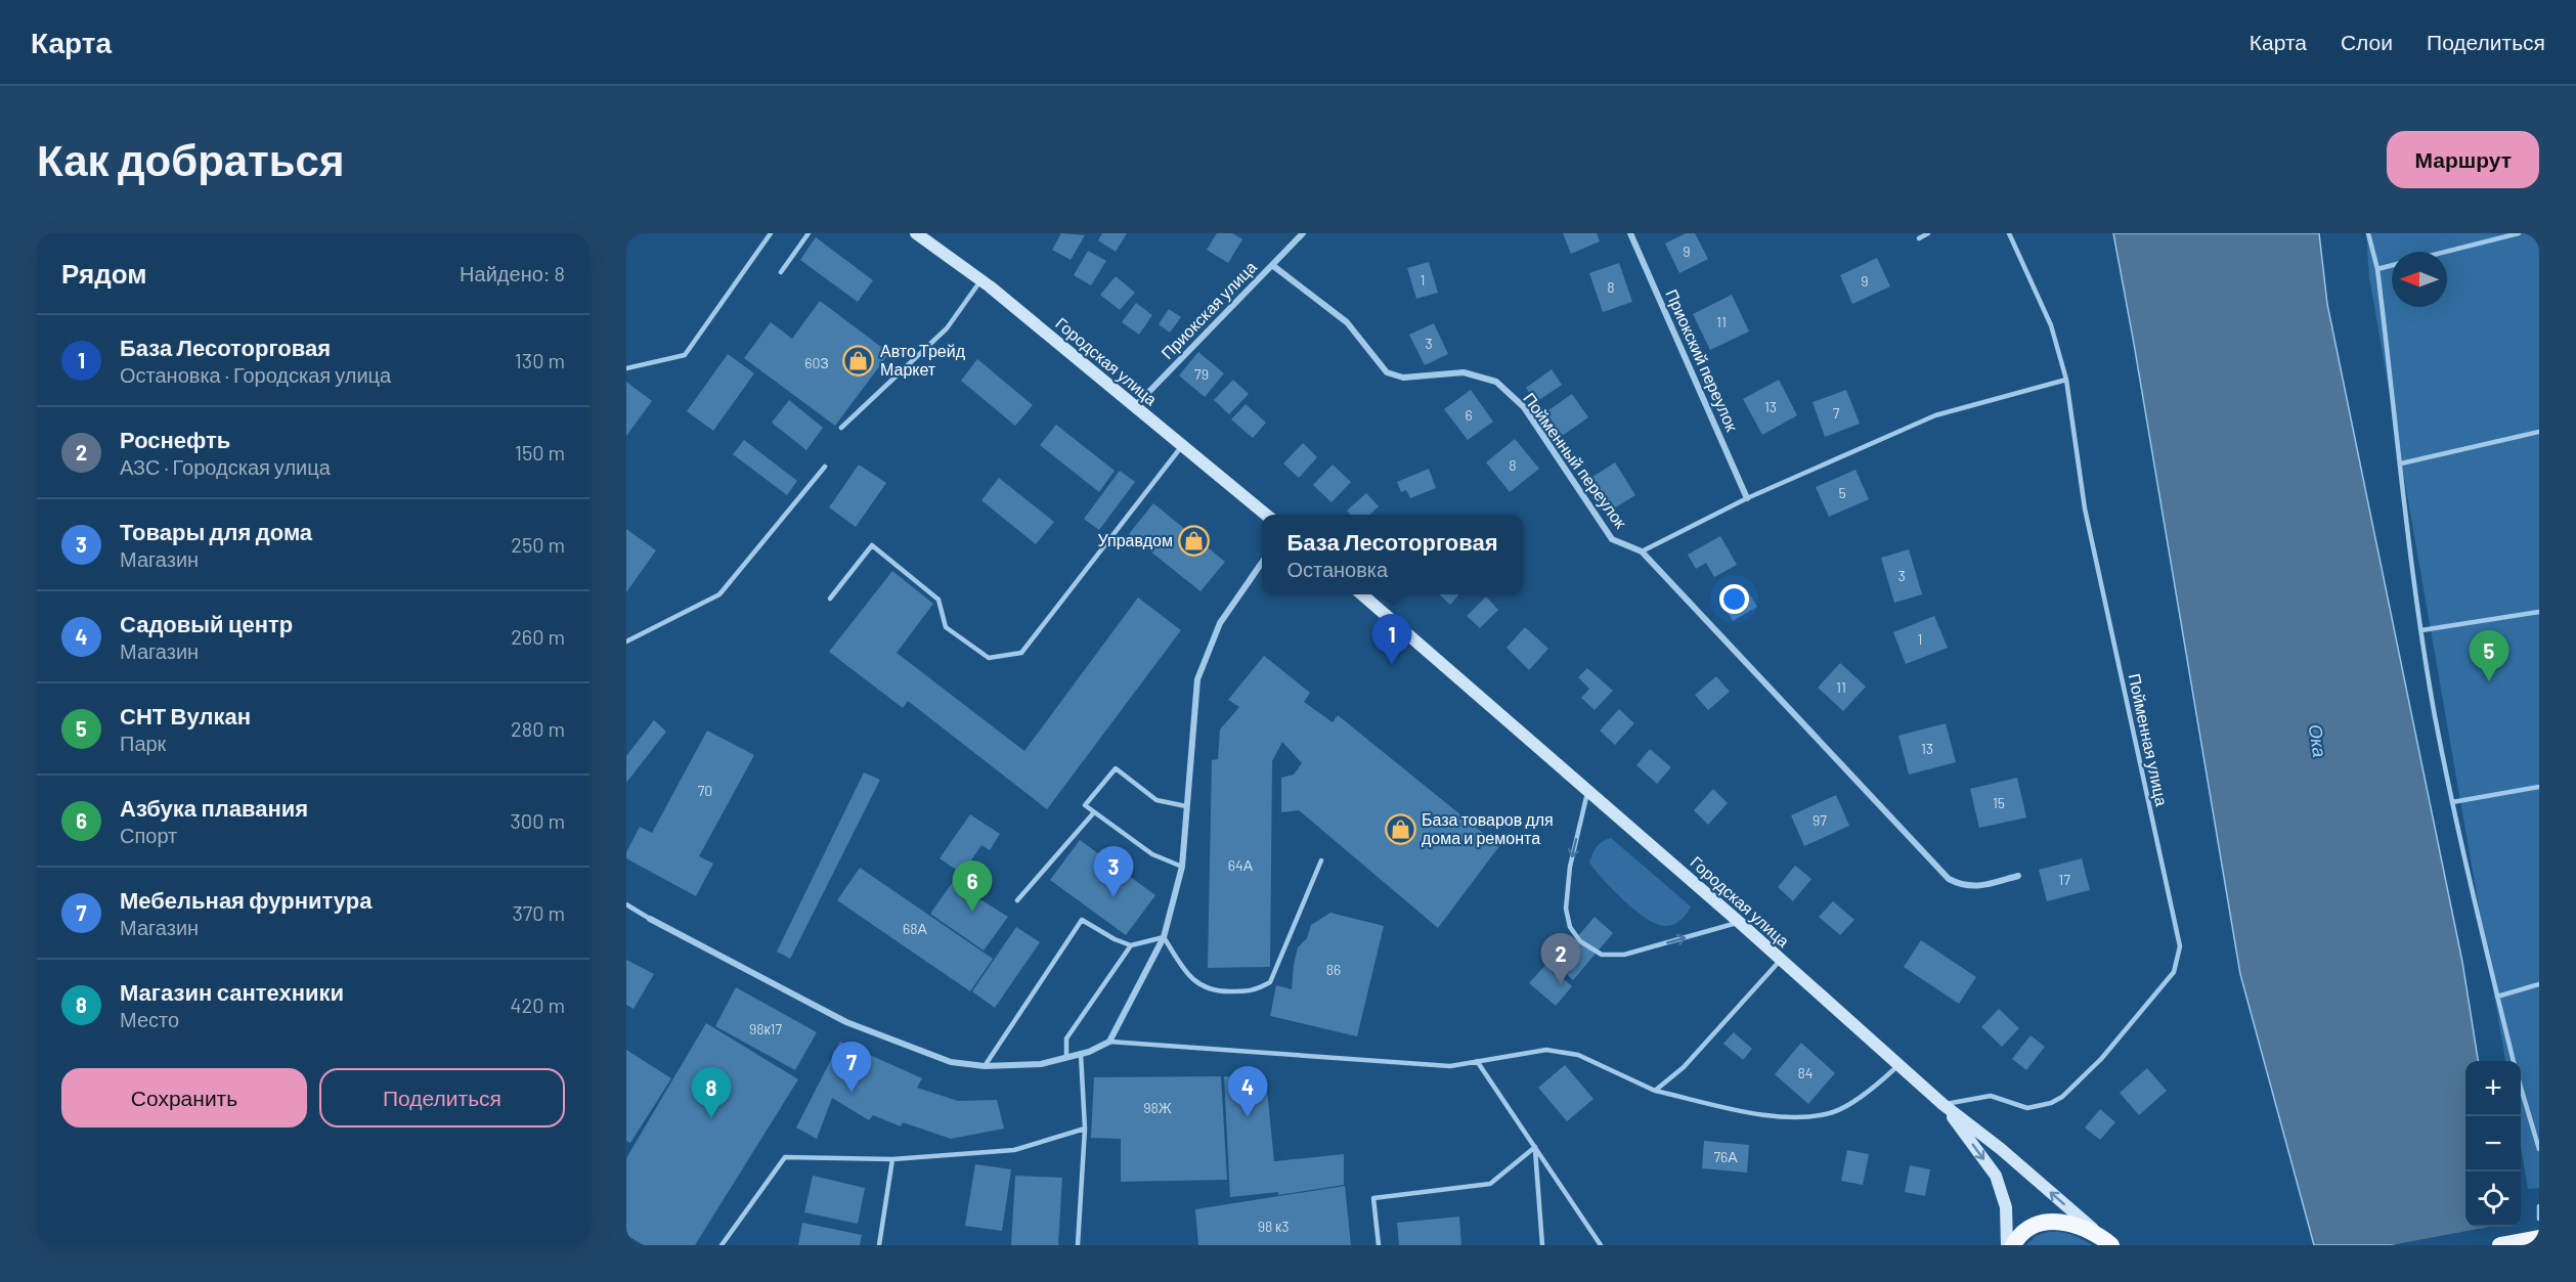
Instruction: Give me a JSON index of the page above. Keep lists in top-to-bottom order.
{
  "streets": {
    "main road": ["Городская улица"],
    "street": ["Приокская улица", "Приокский переулок", "Пойменный переулок"],
    "lane": ["Пойменная улица"]
  },
  "crossings": [
    ["Приокская улица", "Городская улица"],
    ["Приокская улица", "Пойменный переулок"],
    ["Городская улица", "Пойменная улица"]
  ],
  "water": ["Ока"],
  "places": {
    "shop": ["Авто Трейд Маркет", "Управдом", "База товаров для дома и ремонта"]
  },
  "house_numbers": [
    "9",
    "1",
    "9",
    "8",
    "11",
    "3",
    "60З",
    "79",
    "13",
    "7",
    "6",
    "8",
    "5",
    "3",
    "1",
    "11",
    "13",
    "70",
    "15",
    "97",
    "64А",
    "17",
    "68А",
    "86",
    "98к17",
    "84",
    "98Ж",
    "76А",
    "98 к3"
  ],
  "north": "left",
  "page": {
    "header": "Карта",
    "nav": ["Карта", "Слои", "Поделиться"],
    "buttons": [
      "Маршрут",
      ["Сохранить", "Поделиться"]
    ],
    "title": "Как добраться",
    "heading": ["Рядом", "Найдено: 8"],
    "list": [
      {
        "mark": "1",
        "name": "База Лесоторговая",
        "note": "Остановка · Городская улица",
        "value": "130 m"
      },
      {
        "mark": "2",
        "name": "Роснефть",
        "note": "АЗС · Городская улица",
        "value": "150 m"
      },
      {
        "mark": "3",
        "name": "Товары для дома",
        "note": "Магазин",
        "value": "250 m"
      },
      {
        "mark": "4",
        "name": "Садовый центр",
        "note": "Магазин",
        "value": "260 m"
      },
      {
        "mark": "5",
        "name": "СНТ Вулкан",
        "note": "Парк",
        "value": "280 m"
      },
      {
        "mark": "6",
        "name": "Азбука плавания",
        "note": "Спорт",
        "value": "300 m"
      },
      {
        "mark": "7",
        "name": "Мебельная фурнитура",
        "note": "Магазин",
        "value": "370 m"
      },
      {
        "mark": "8",
        "name": "Магазин сантехники",
        "note": "Место",
        "value": "420 m"
      }
    ],
    "popup": ["База Лесоторговая", "Остановка"],
    "pins": [
      "1",
      "5",
      "3",
      "6",
      "2",
      "7",
      "4",
      "8"
    ],
    "map_buttons": ["+", "−"]
  }
}
